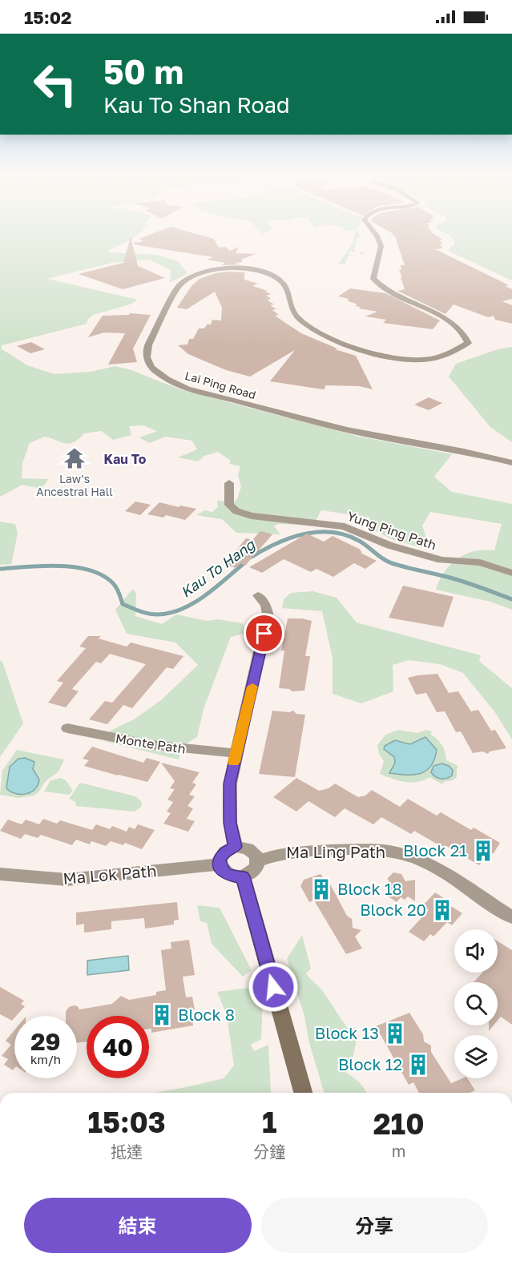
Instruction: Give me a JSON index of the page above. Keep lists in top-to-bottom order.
{
  "streets": {
    "street": [
      "Lai Ping Road",
      "Yung Ping Path",
      "Monte Path",
      "Ma Ling Path",
      "Ma Lok Path"
    ]
  },
  "crossings": [
    ["Ma Ling Path", "Ma Lok Path"]
  ],
  "districts": ["Kau To"],
  "water": ["Kau To Hang"],
  "places": {
    "temple": ["Law's Ancestral Hall"],
    "building": [
      "Block 21",
      "Block 18",
      "Block 20",
      "Block 8",
      "Block 13",
      "Block 12"
    ]
  },
  "page": {
    "status": "15:02",
    "turn": ["50 m", "Kau To Shan Road"],
    "speed": "29 km/h",
    "limit": "40",
    "eta": [
      "15:03",
      "抵達",
      "1",
      "分鐘",
      "210",
      "m"
    ],
    "buttons": ["結束", "分享"]
  }
}
